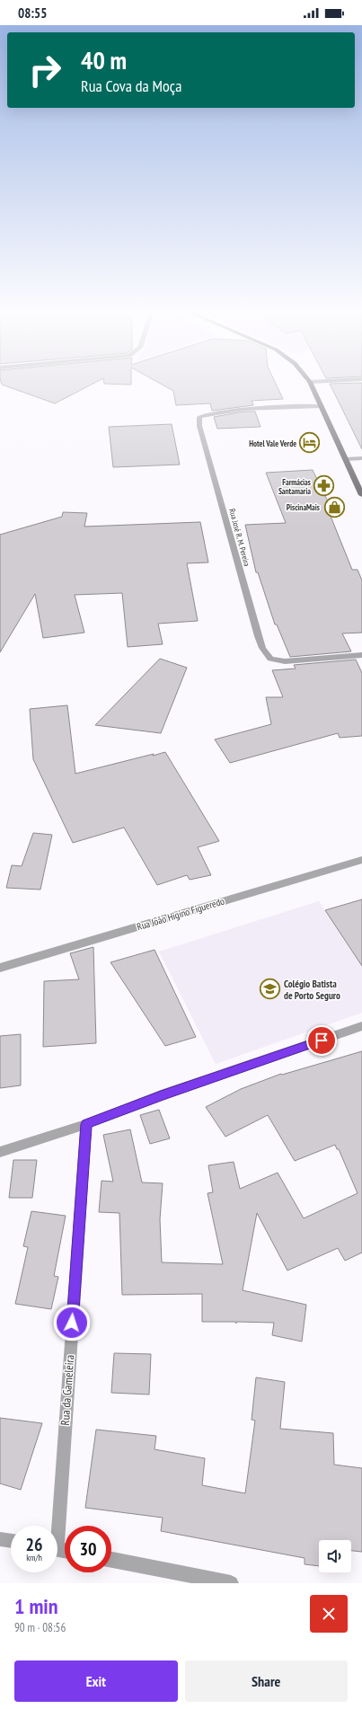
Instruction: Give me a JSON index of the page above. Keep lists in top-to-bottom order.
{
  "streets": {
    "street": ["Rua José R. M. Pereira", "Rua João Higino Figueredo", "Rua da Gameleira"]
  },
  "places": {
    "hotel": ["Hotel Vale Verde"],
    "pharmacy": ["Farmácias Santamaria"],
    "shop": ["PiscinaMais"],
    "school or university": ["Colégio Batista de Porto Seguro"]
  },
  "page": {
    "status": "08:55",
    "turn": ["40 m", "Rua Cova da Moça"],
    "speed": "26 km/h",
    "limit": "30",
    "heading": ["1 min", "90 m · 08:56"],
    "buttons": ["Exit", "Share"]
  }
}
